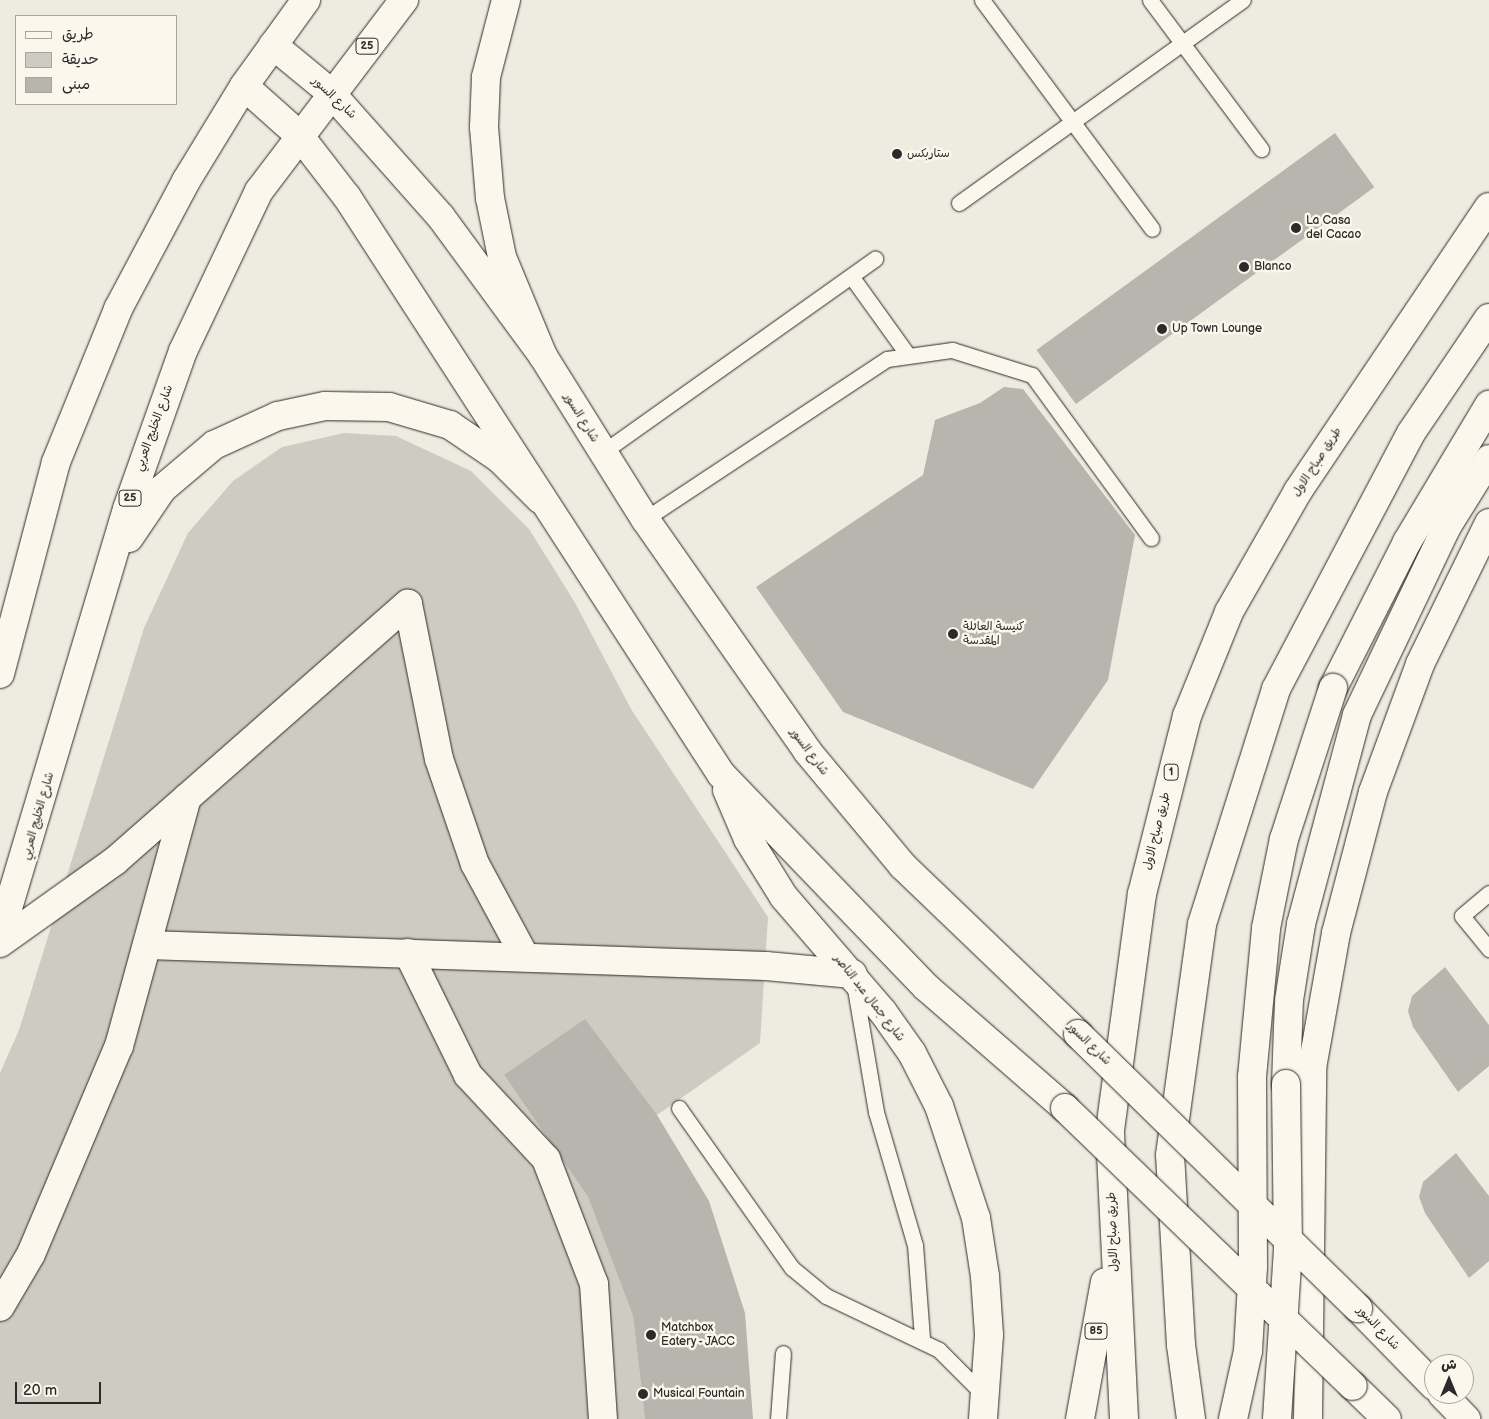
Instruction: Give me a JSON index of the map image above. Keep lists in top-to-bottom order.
{
  "streets": {
    "main road": [
      "25",
      "شارع السور",
      "شارع الخليج العربي",
      "طريق صباح الاول",
      "1",
      "شارع جمال عبد الناصر",
      "85"
    ]
  },
  "crossings": [
    ["شارع السور", "شارع الخليج العربي"],
    ["طريق صباح الاول", "85"]
  ],
  "places": [
    "ستاربكس",
    "La Casa del Cacao",
    "Blanco",
    "Up Town Lounge",
    "كنيسة العائلة المقدسة",
    "Matchbox Eatery - JACC",
    "Musical Fountain"
  ],
  "legend": ["طريق", "حديقة", "مبنى"],
  "scale_bar": "20 m",
  "north": "top"
}
